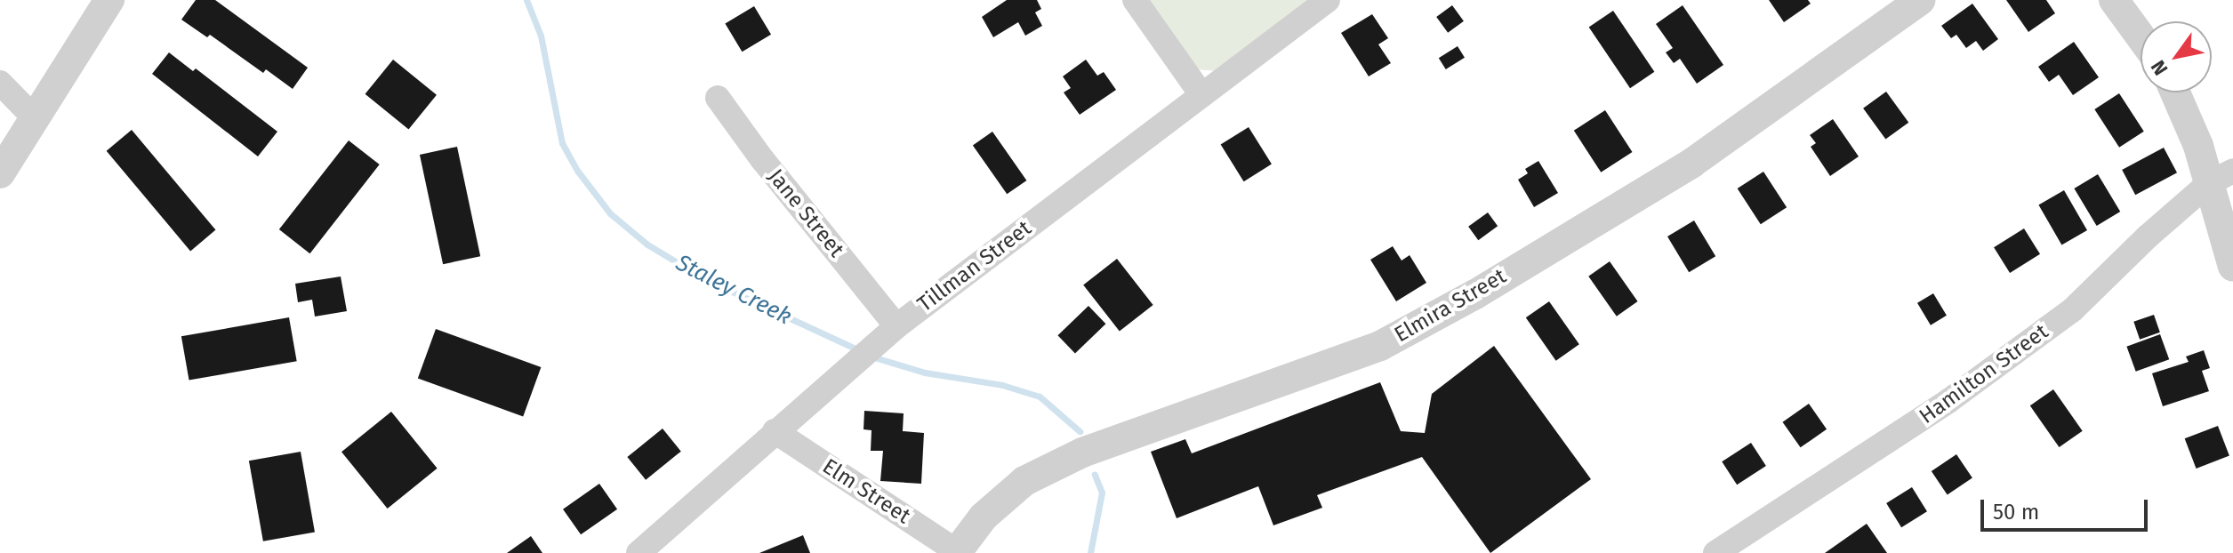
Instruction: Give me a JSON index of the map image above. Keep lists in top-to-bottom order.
{
  "streets": {
    "street": [
      "Jane Street",
      "Tillman Street",
      "Elmira Street",
      "Hamilton Street",
      "Elm Street"
    ]
  },
  "crossings": [
    ["Jane Street", "Tillman Street"],
    ["Tillman Street", "Elm Street"],
    ["Elmira Street", "Elm Street"]
  ],
  "water": ["Staley Creek"],
  "scale_bar": "50 m",
  "north": "bottom left"
}
